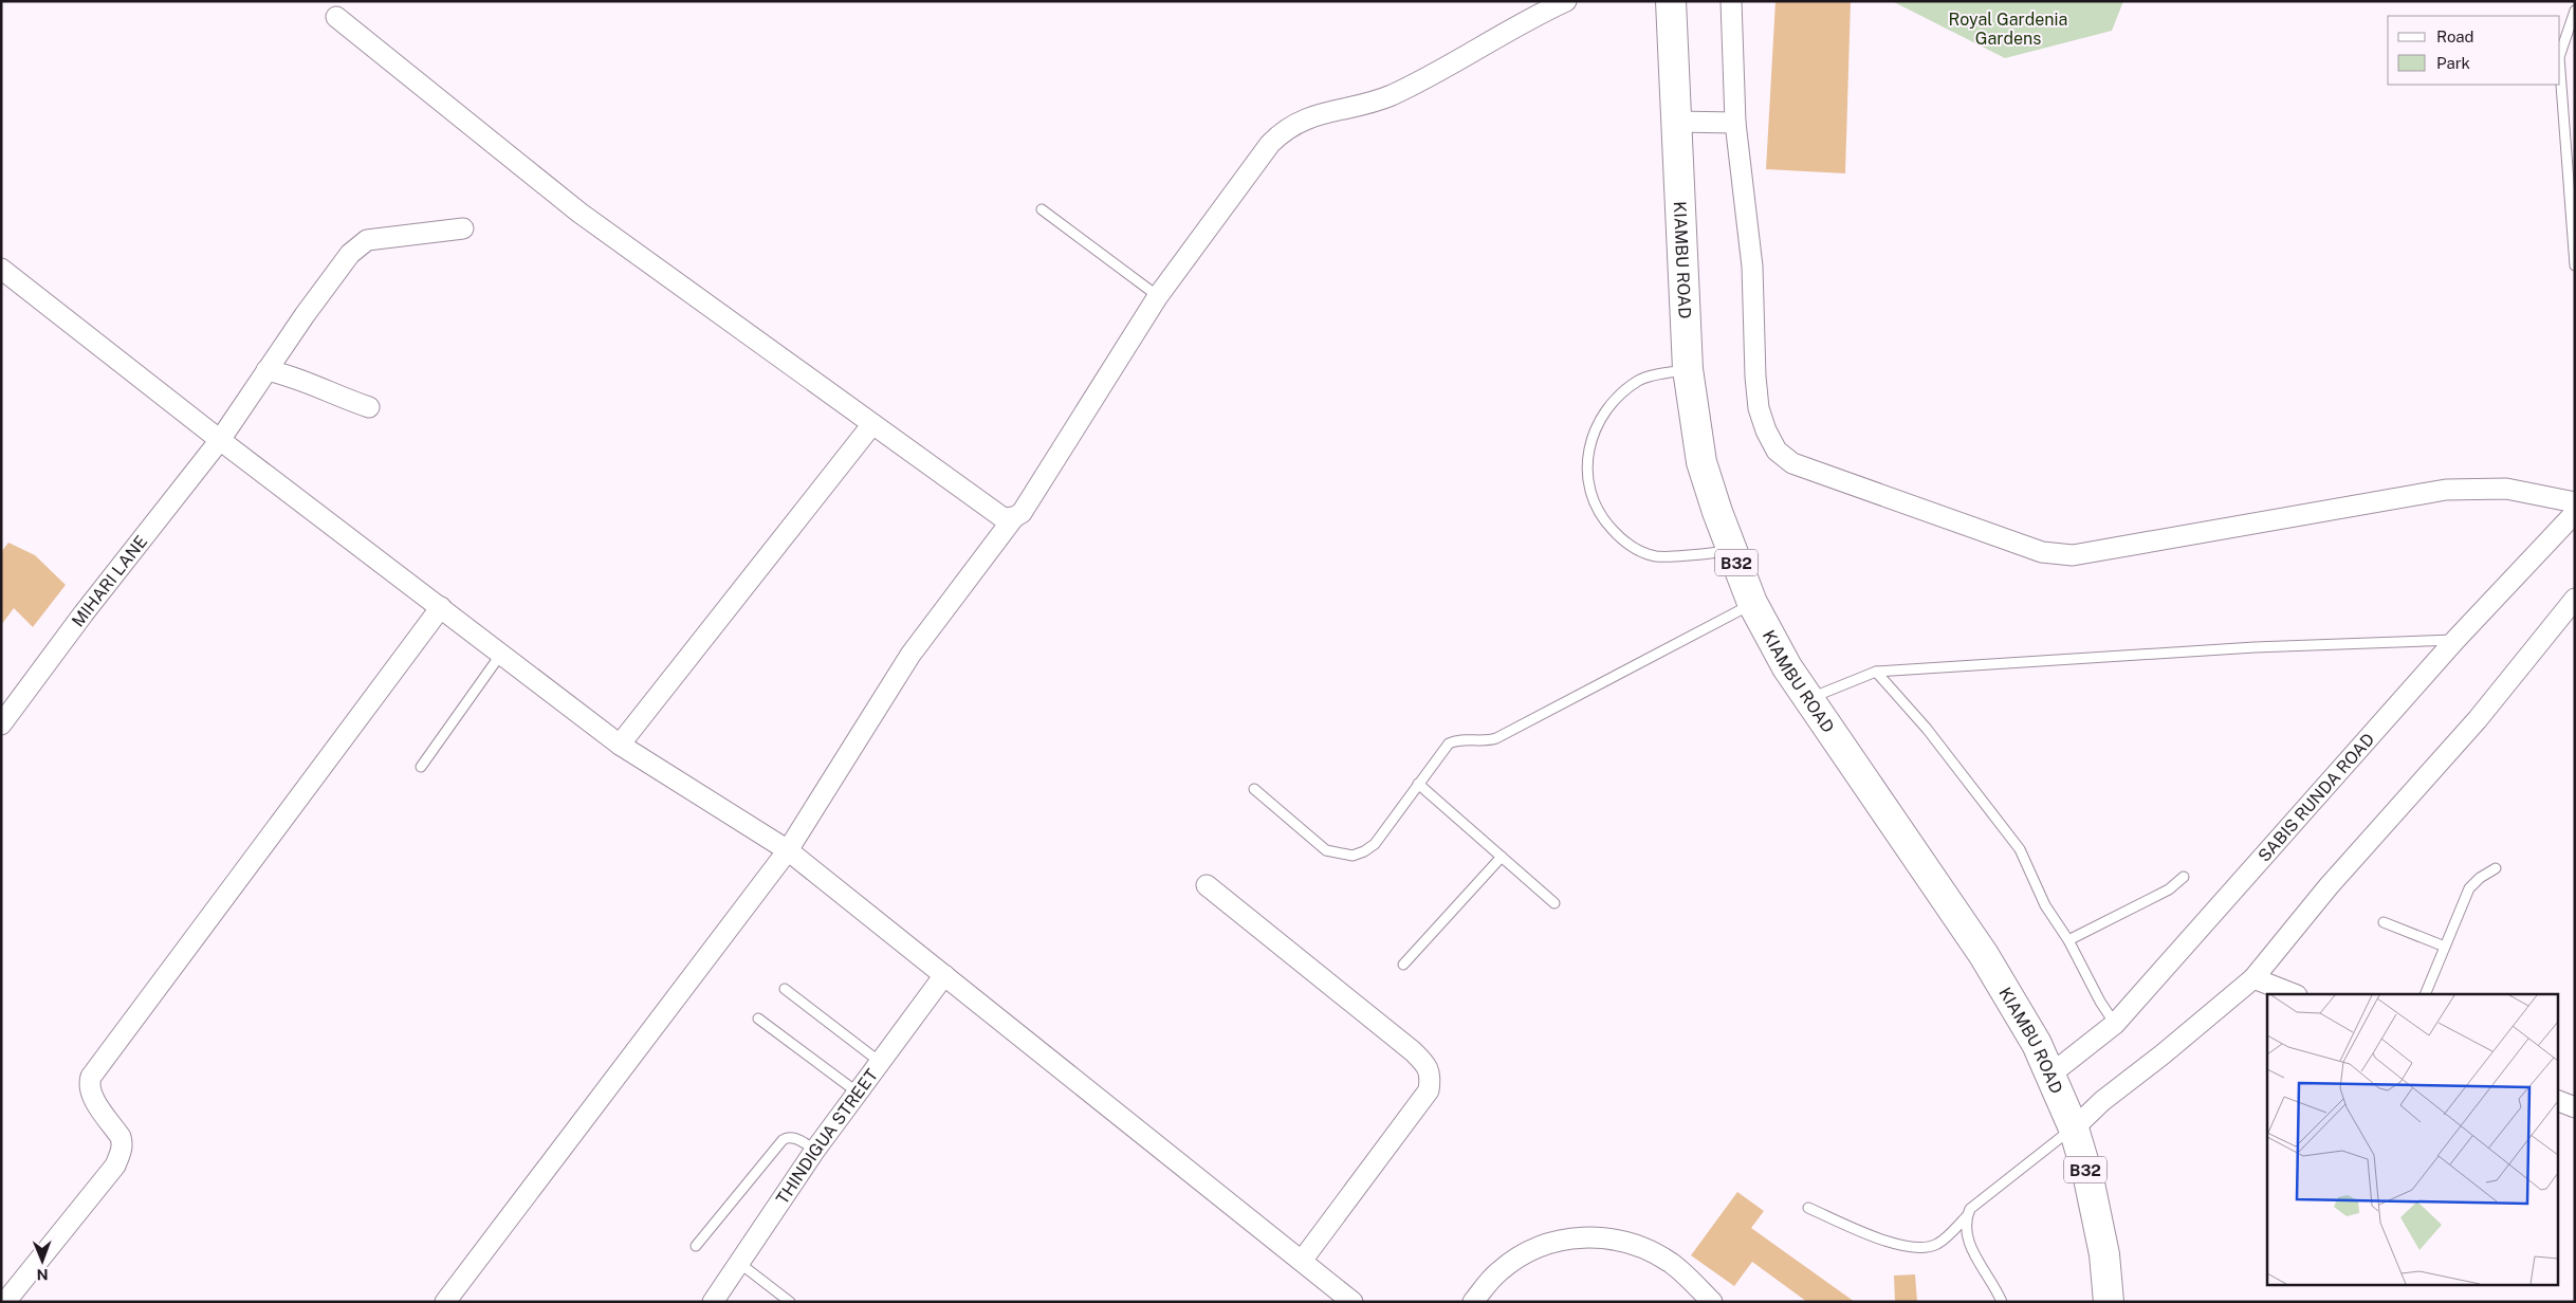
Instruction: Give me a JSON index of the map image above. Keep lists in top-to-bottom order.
{
  "streets": {
    "highway": ["KIAMBU ROAD", "B32"],
    "street": ["MIHARI LANE", "SABIS RUNDA ROAD", "THINDIGUA STREET"]
  },
  "crossings": [
    ["KIAMBU ROAD", "SABIS RUNDA ROAD"]
  ],
  "parks": ["Royal Gardenia Gardens"],
  "legend": ["Road", "Park"],
  "north": "bottom"
}
